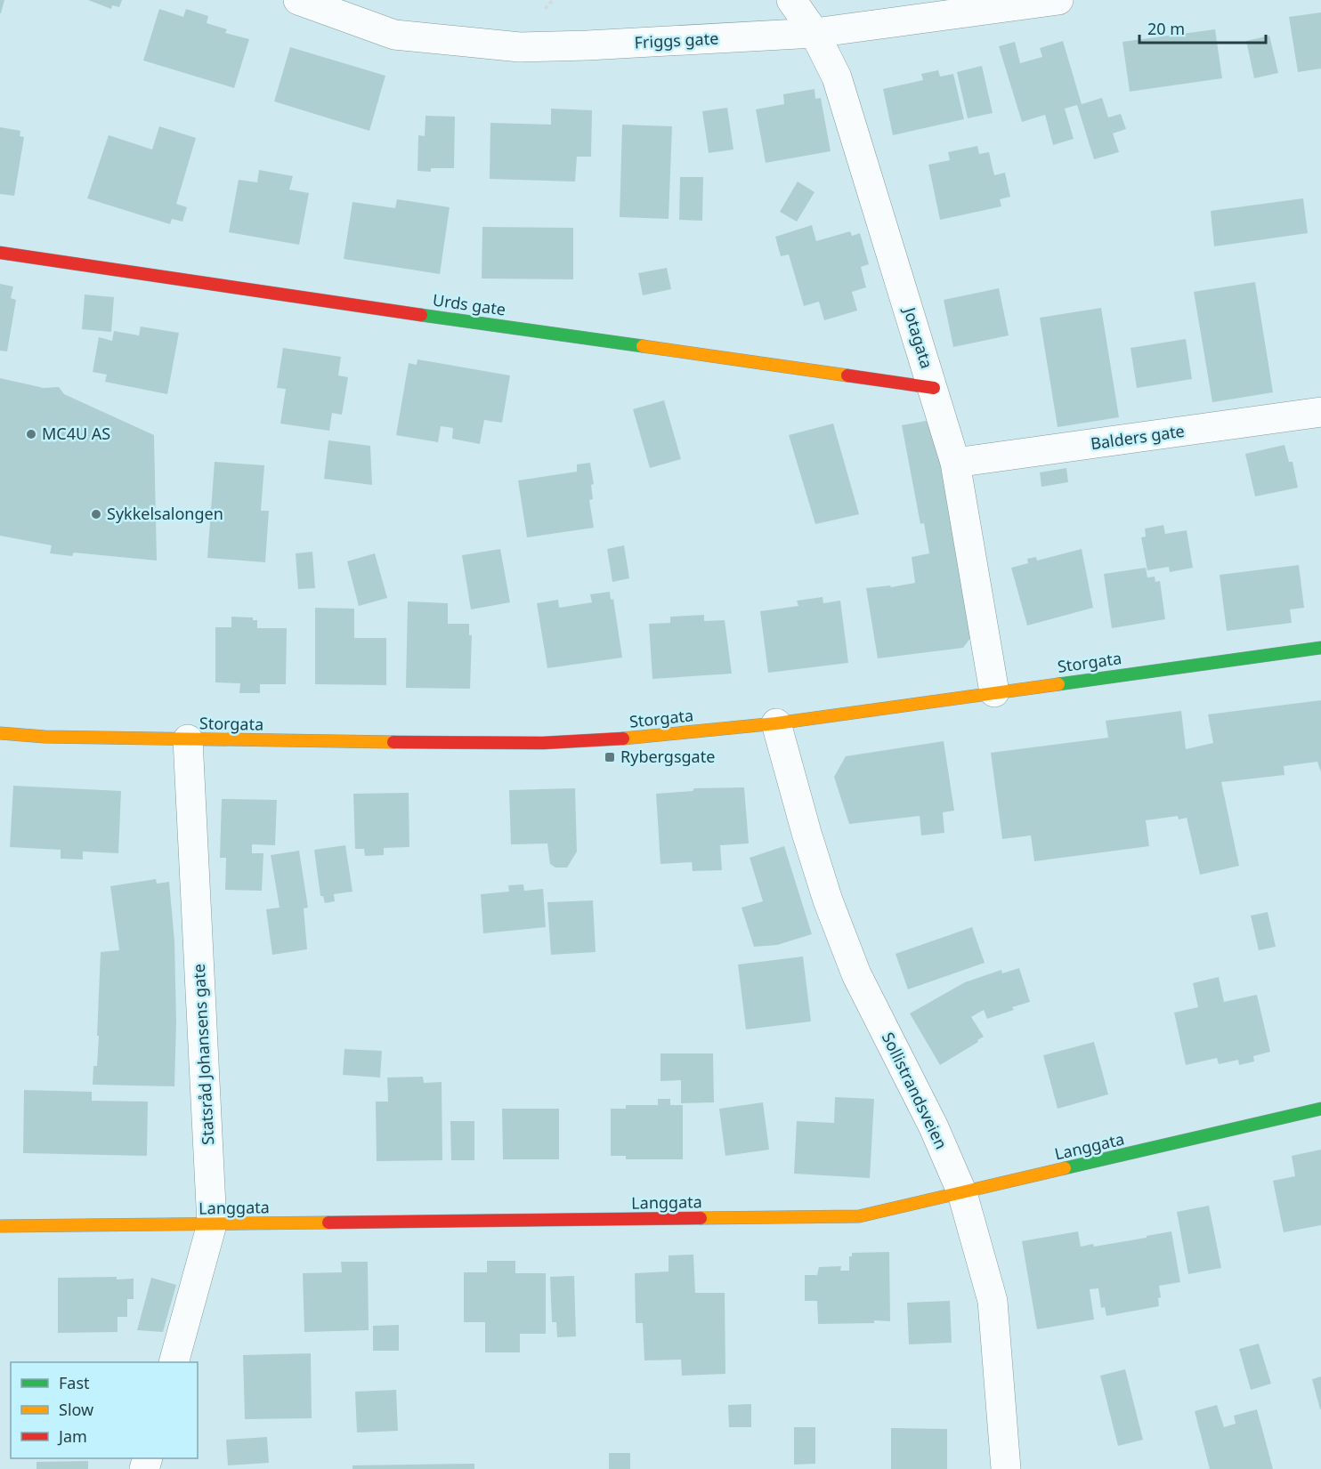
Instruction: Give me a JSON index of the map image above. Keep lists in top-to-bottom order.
{
  "streets": {
    "street": [
      "Friggs gate",
      "Urds gate",
      "Jotagata",
      "Balders gate",
      "Storgata",
      "Statsråd Johansens gate",
      "Sollistrandsveien",
      "Langgata"
    ]
  },
  "crossings": [
    ["Friggs gate", "Jotagata"],
    ["Urds gate", "Jotagata"],
    ["Jotagata", "Balders gate"],
    ["Jotagata", "Storgata"],
    ["Storgata", "Statsråd Johansens gate"],
    ["Storgata", "Sollistrandsveien"],
    ["Statsråd Johansens gate", "Langgata"],
    ["Sollistrandsveien", "Langgata"]
  ],
  "places": {
    "other": ["MC4U AS", "Sykkelsalongen"],
    "transit": ["Rybergsgate"]
  },
  "legend": ["Fast", "Slow", "Jam"],
  "scale_bar": "20 m"
}
